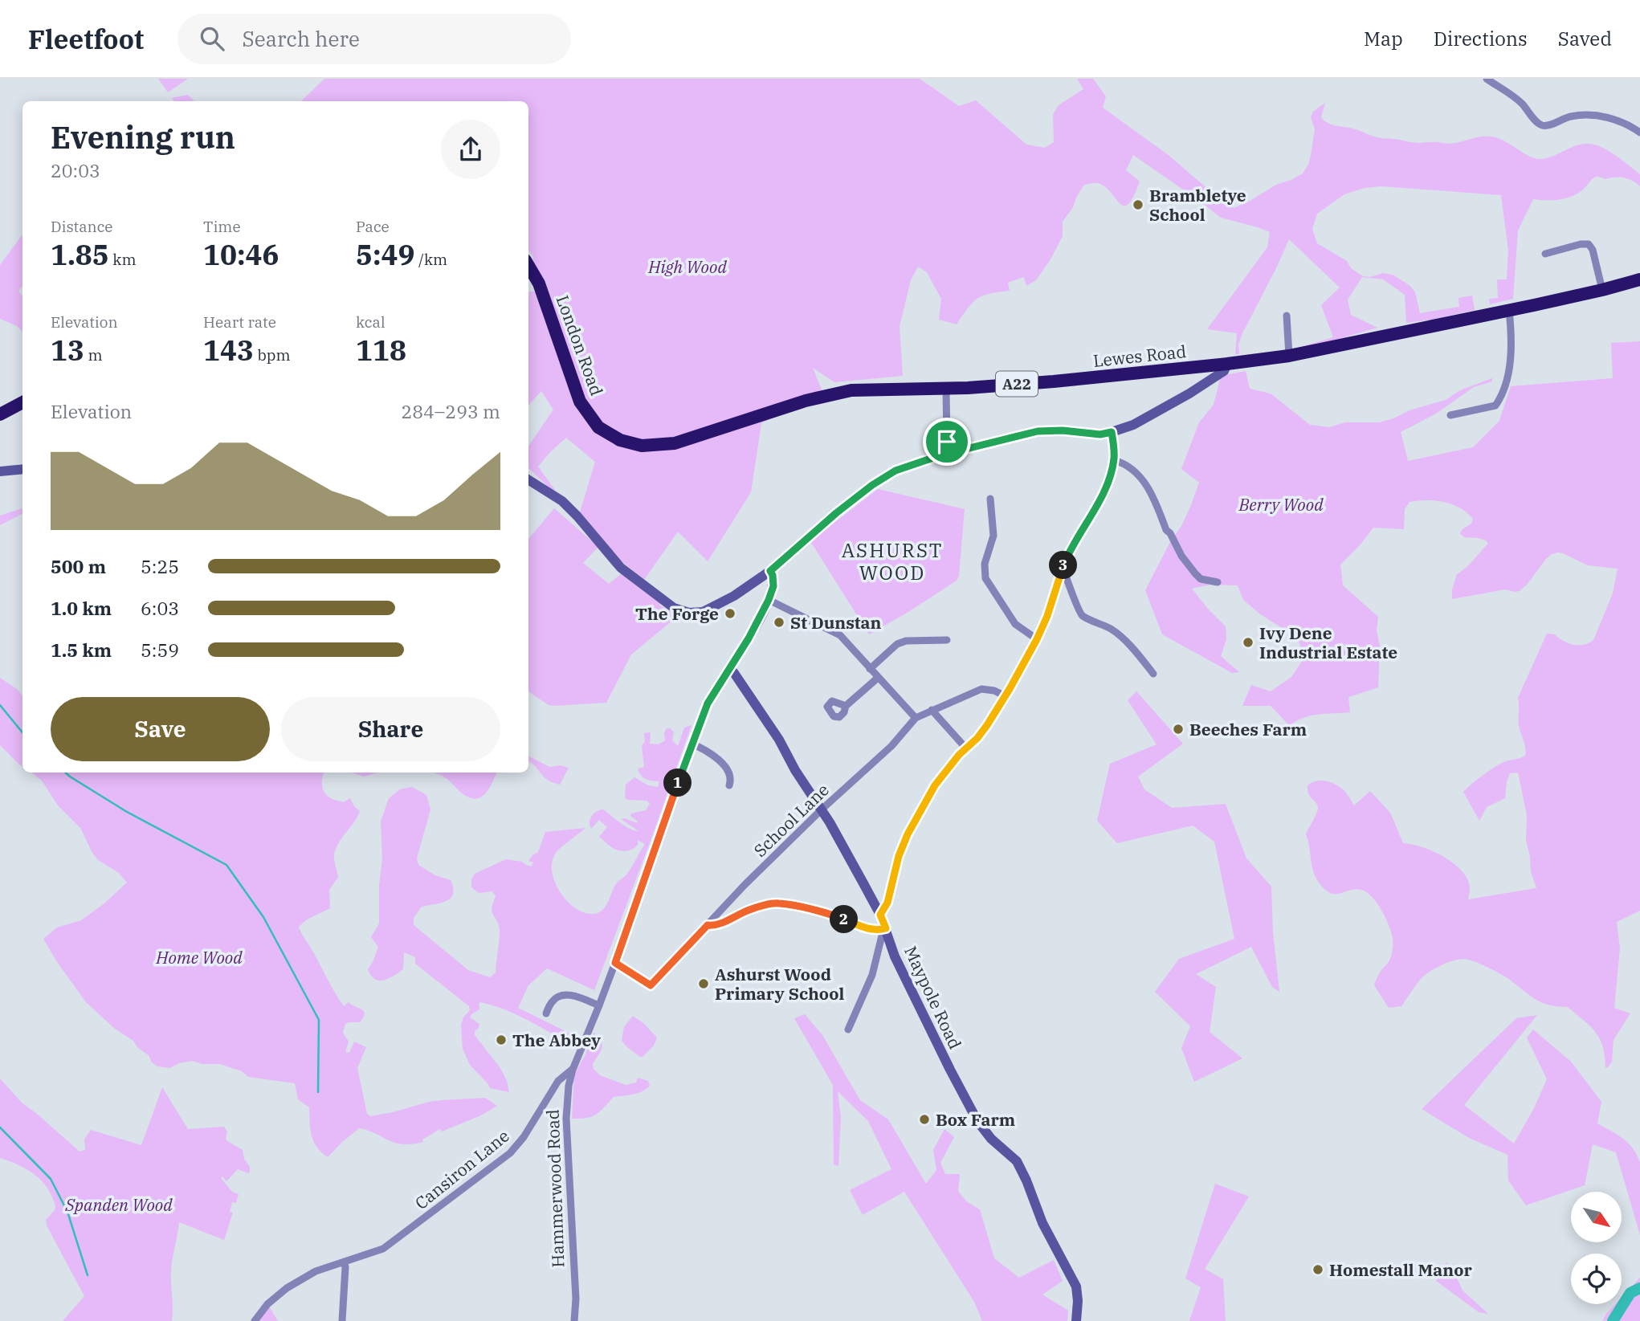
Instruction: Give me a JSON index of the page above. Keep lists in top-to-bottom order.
{
  "streets": {
    "highway": ["London Road", "Lewes Road", "A22"],
    "street": [
      "School Lane",
      "Maypole Road",
      "Cansiron Lane",
      "Hammerwood Road"
    ]
  },
  "crossings": [
    ["London Road", "Lewes Road"],
    ["School Lane", "Maypole Road"],
    ["School Lane", "Hammerwood Road"],
    ["Maypole Road", "Hammerwood Road"],
    ["Cansiron Lane", "Hammerwood Road"]
  ],
  "districts": ["ASHURST WOOD"],
  "parks": [
    "High Wood",
    "Berry Wood",
    "Home Wood",
    "Spanden Wood"
  ],
  "places": [
    "Brambletye School",
    "The Forge",
    "St Dunstan",
    "Ivy Dene Industrial Estate",
    "Beeches Farm",
    "Ashurst Wood Primary School",
    "The Abbey",
    "Box Farm",
    "Homestall Manor"
  ],
  "north": "bottom right",
  "page": {
    "header": "Fleetfoot",
    "search": "Search here",
    "nav": ["Map", "Directions", "Saved"],
    "heading": ["Evening run", "20:03"],
    "stats": [
      ["Distance", "1.85 km"],
      ["Time", "10:46"],
      ["Pace", "5:49 /km"],
      ["Elevation", "13 m"],
      ["Heart rate", "143 bpm"],
      ["kcal", "118"]
    ],
    "chart": ["Elevation", "284–293 m"],
    "list": [
      {
        "name": "500 m",
        "note": "5:25"
      },
      {
        "name": "1.0 km",
        "note": "6:03"
      },
      {
        "name": "1.5 km",
        "note": "5:59"
      }
    ],
    "pins": ["3", "1", "2"],
    "buttons": ["Save", "Share"]
  }
}
